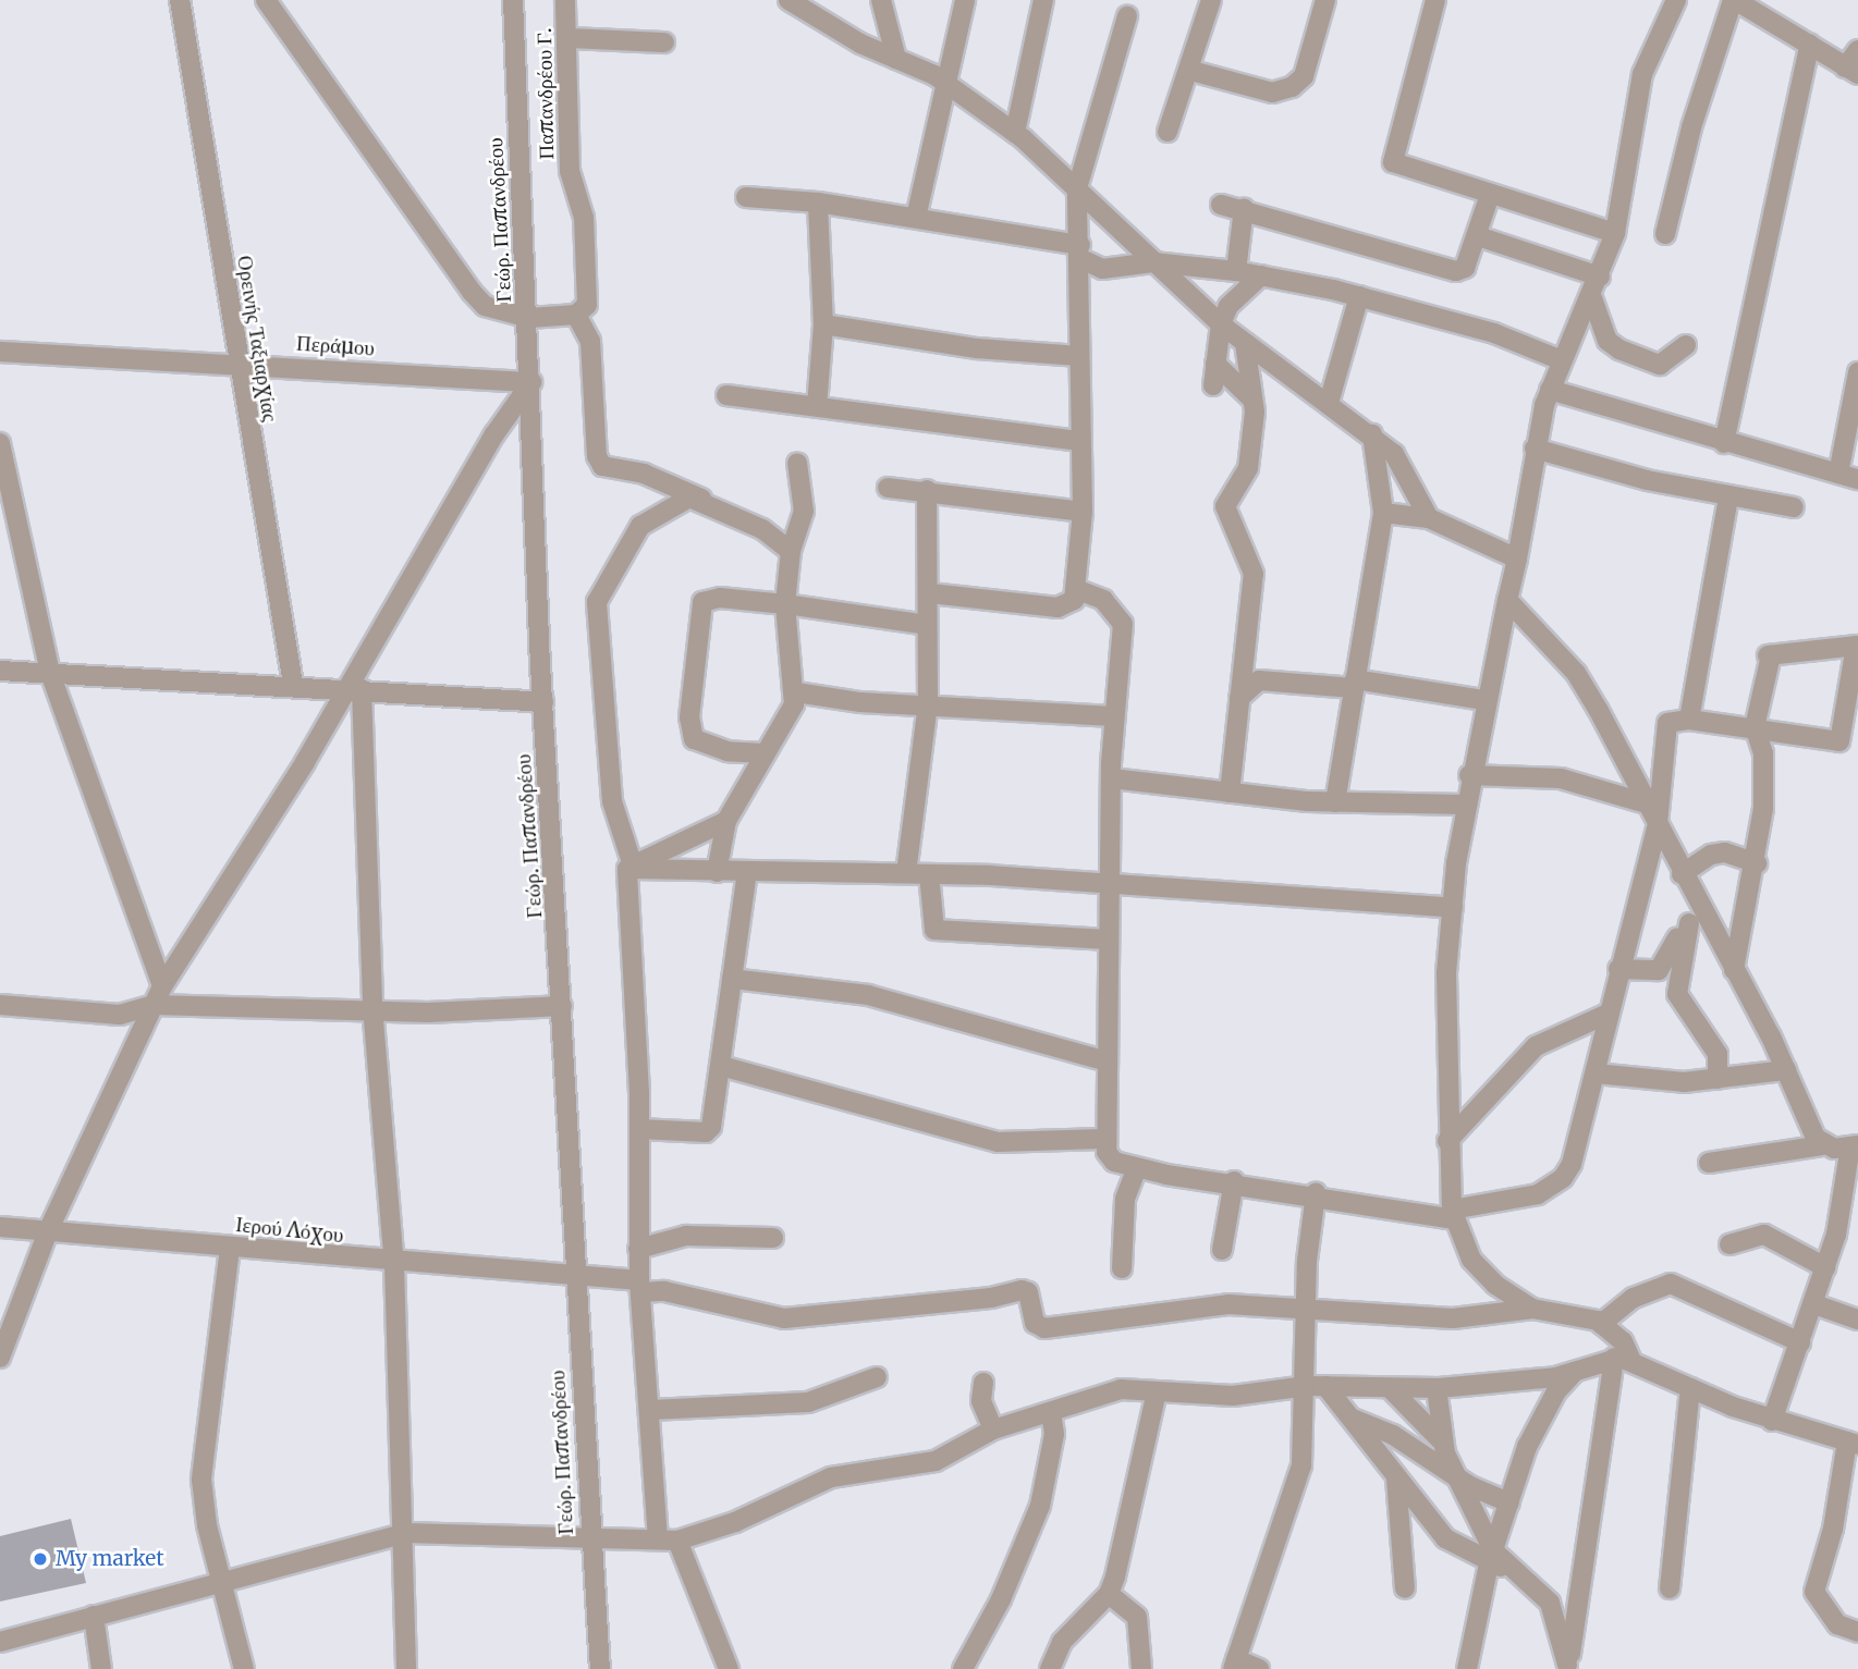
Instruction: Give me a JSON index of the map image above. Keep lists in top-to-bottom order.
{
  "streets": {
    "street": [
      "Παπανδρέου Γ.",
      "Γεώρ. Παπανδρέου",
      "Ορεινής Ταξιαρχίας",
      "Περάμου",
      "Ιερού Λόχου"
    ]
  },
  "crossings": [
    ["Γεώρ. Παπανδρέου", "Περάμου"],
    ["Γεώρ. Παπανδρέου", "Ιερού Λόχου"],
    ["Ορεινής Ταξιαρχίας", "Περάμου"]
  ],
  "places": ["My market"]
}
